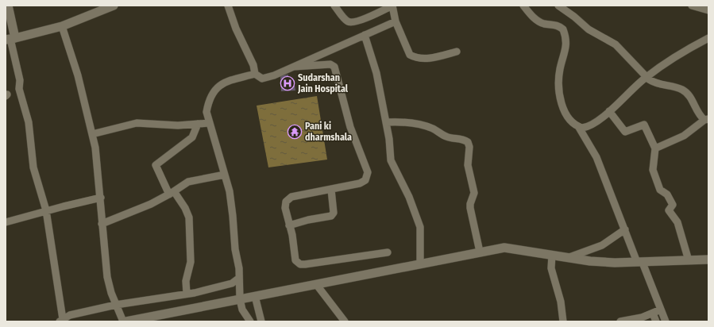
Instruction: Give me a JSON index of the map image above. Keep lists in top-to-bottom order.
{
  "places": {
    "hospital": ["Sudarshan Jain Hospital"],
    "temple": ["Pani ki dharmshala"]
  }
}
